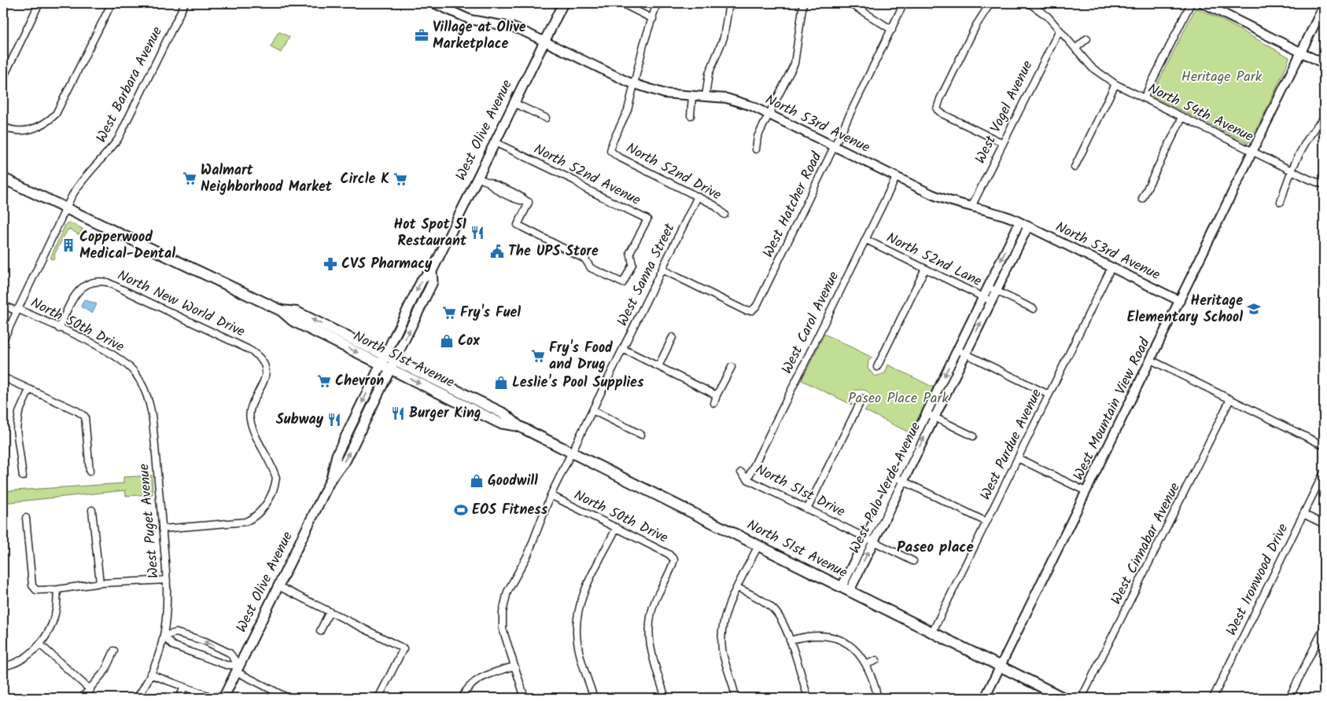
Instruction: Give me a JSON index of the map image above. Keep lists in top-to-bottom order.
{
  "streets": {
    "main road": ["West Olive Avenue", "North 51st Avenue"],
    "street": [
      "West Barbara Avenue",
      "West Vogel Avenue",
      "North 54th Avenue",
      "North 53rd Avenue",
      "North 52nd Drive",
      "North 52nd Avenue",
      "West Hatcher Road",
      "North 52nd Lane",
      "West Sanna Street",
      "North New World Drive",
      "West Carol Avenue",
      "North 50th Drive",
      "West Mountain View Road",
      "West Purdue Avenue",
      "West Palo Verde Avenue",
      "North 51st Drive",
      "West Puget Avenue",
      "West Cinnabar Avenue",
      "West Ironwood Drive"
    ]
  },
  "crossings": [
    ["West Barbara Avenue", "North 50th Drive"],
    ["West Barbara Avenue", "North 51st Avenue"],
    ["West Vogel Avenue", "North 54th Avenue"],
    ["West Vogel Avenue", "North 53rd Avenue"],
    ["North 54th Avenue", "West Mountain View Road"],
    ["North 53rd Avenue", "West Olive Avenue"],
    ["North 53rd Avenue", "North 52nd Drive"],
    ["North 53rd Avenue", "West Hatcher Road"],
    ["North 53rd Avenue", "West Carol Avenue"],
    ["North 53rd Avenue", "West Mountain View Road"],
    ["North 53rd Avenue", "West Purdue Avenue"],
    ["North 53rd Avenue", "West Palo Verde Avenue"],
    ["West Olive Avenue", "North 52nd Avenue"],
    ["West Olive Avenue", "North 51st Avenue"],
    ["North 52nd Drive", "West Sanna Street"],
    ["West Hatcher Road", "West Sanna Street"],
    ["North 52nd Lane", "West Carol Avenue"],
    ["North 52nd Lane", "West Palo Verde Avenue"],
    ["West Sanna Street", "North 50th Drive"],
    ["West Sanna Street", "North 51st Avenue"],
    ["North New World Drive", "North 50th Drive"],
    ["North New World Drive", "West Puget Avenue"],
    ["West Carol Avenue", "North 51st Drive"],
    ["North 50th Drive", "West Puget Avenue"],
    ["North 51st Avenue", "West Mountain View Road"],
    ["North 51st Avenue", "West Purdue Avenue"],
    ["North 51st Avenue", "West Palo Verde Avenue"],
    ["West Palo Verde Avenue", "North 51st Drive"]
  ],
  "districts": ["Paseo place"],
  "parks": ["Heritage Park", "Paseo Place Park"],
  "places": {
    "office": ["Village at Olive Marketplace"],
    "supermarket": [
      "Walmart Neighborhood Market",
      "Circle K",
      "Fry's Fuel",
      "Fry's Food and Drug",
      "Chevron"
    ],
    "restaurant": ["Hot Spot 51 Restaurant", "Burger King", "Subway"],
    "building": ["Copperwood Medical-Dental"],
    "public building": ["The UPS Store"],
    "pharmacy": ["CVS Pharmacy"],
    "school or university": ["Heritage Elementary School"],
    "shop": ["Cox", "Leslie's Pool Supplies", "Goodwill"],
    "sports": ["EOS Fitness"]
  }
}
